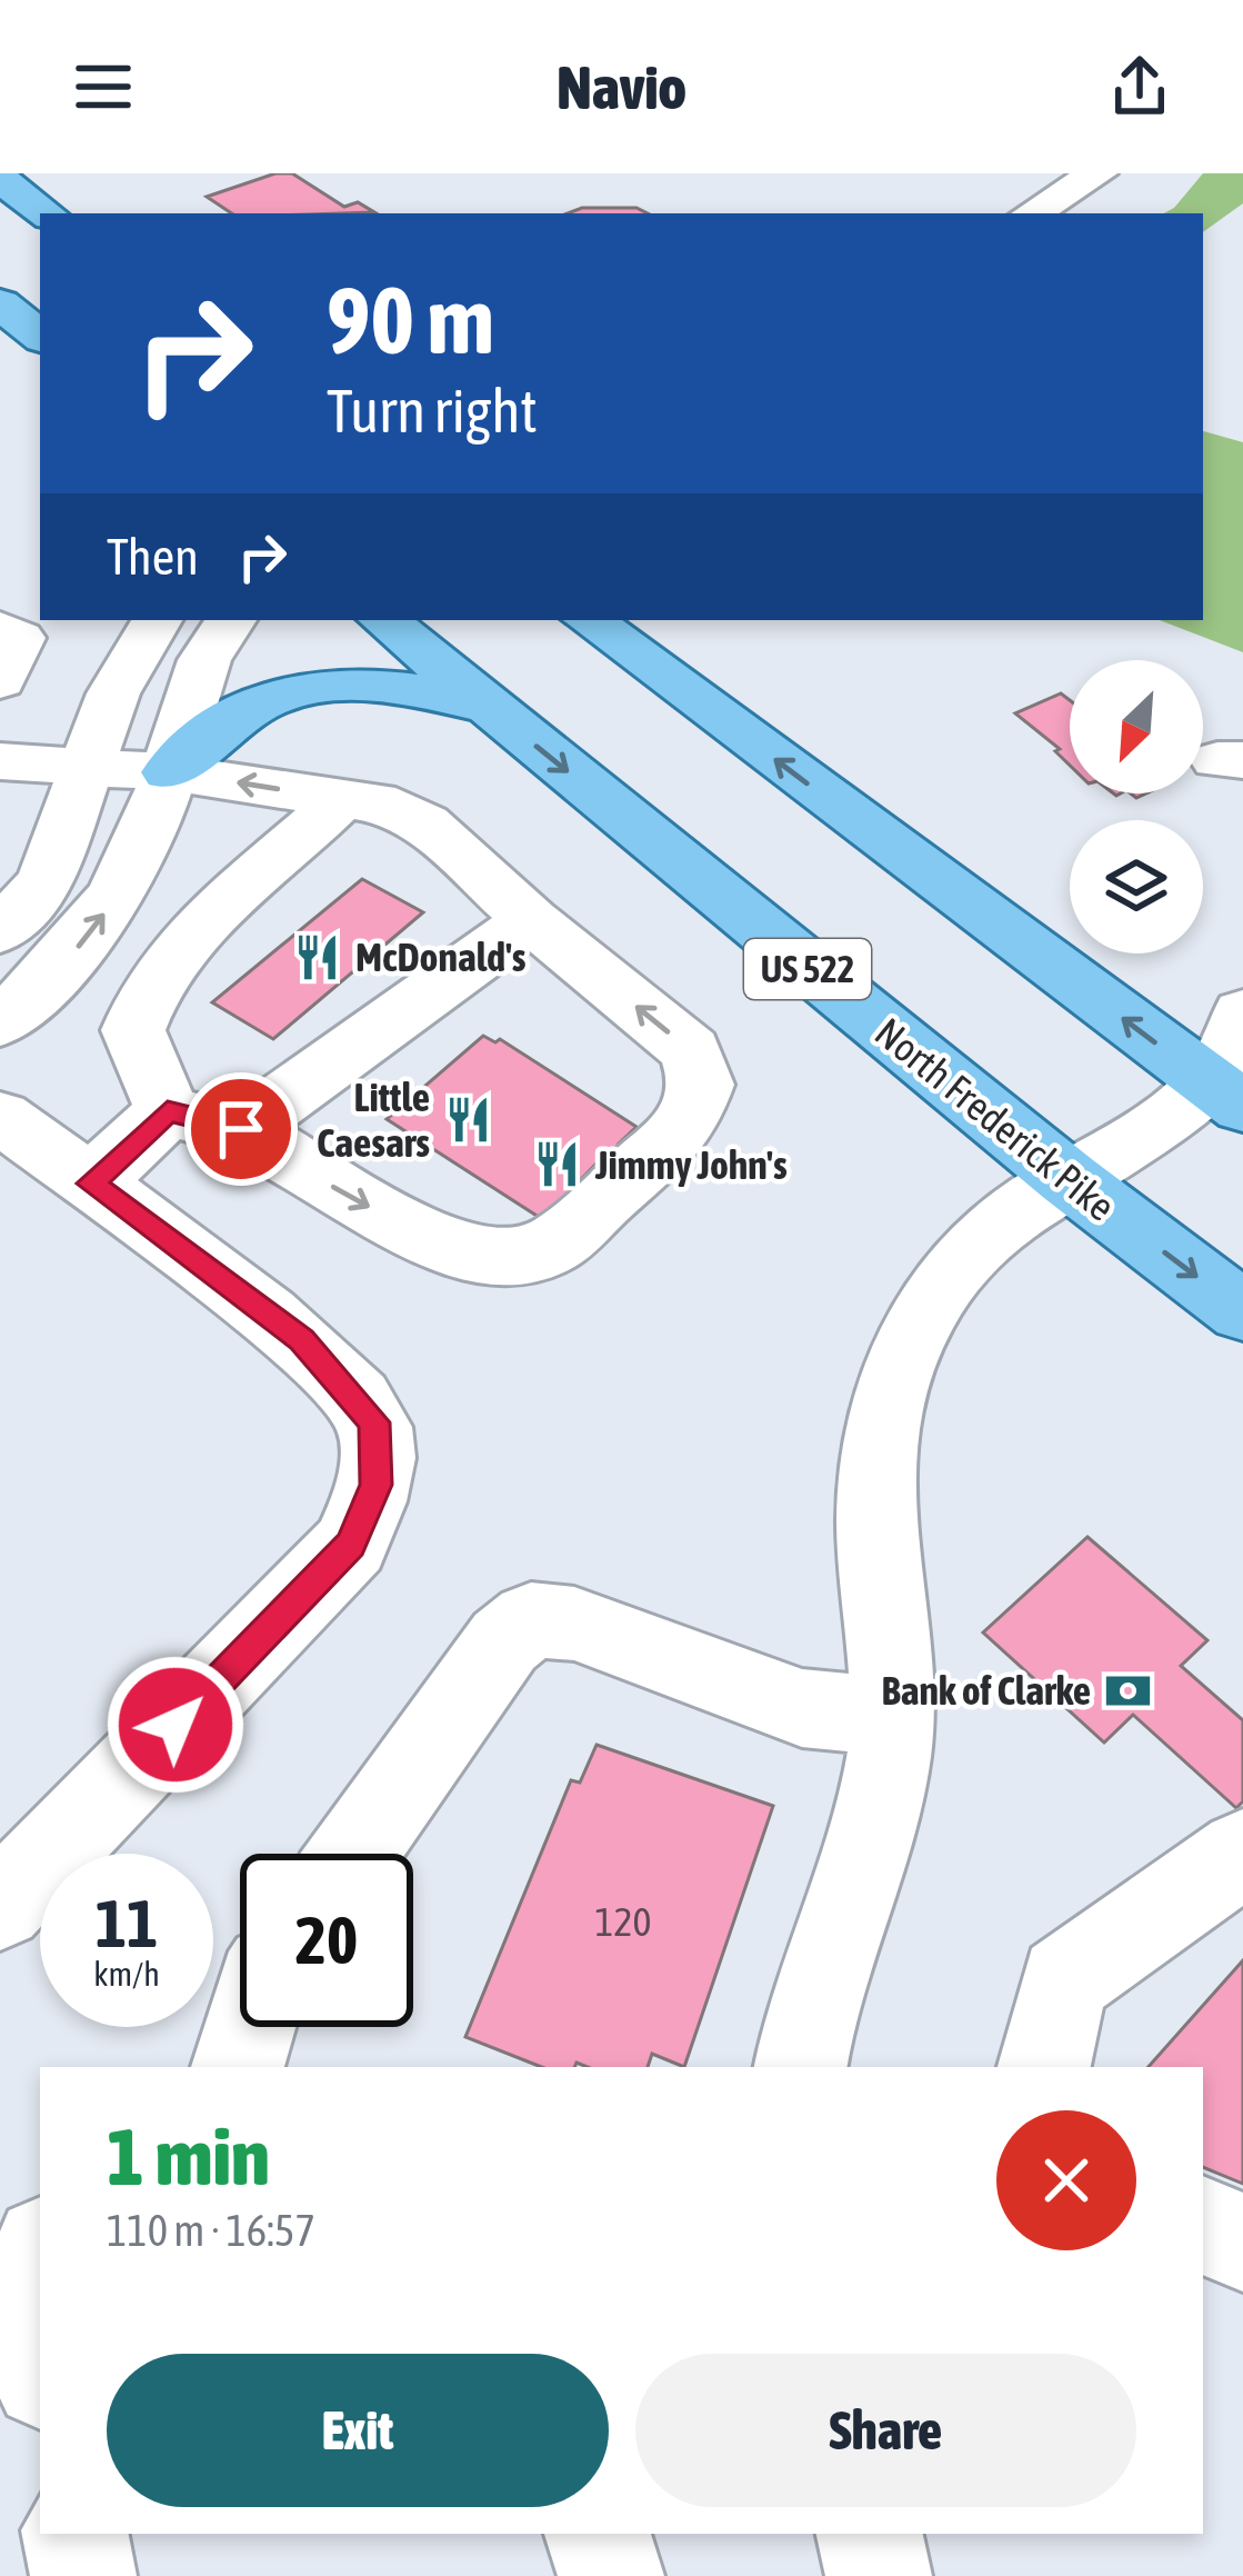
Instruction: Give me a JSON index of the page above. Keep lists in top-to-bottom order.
{
  "streets": {
    "main road": ["US 522", "North Frederick Pike"]
  },
  "places": {
    "restaurant": ["McDonald's", "Little Caesars", "Jimmy John's"],
    "bank": ["Bank of Clarke"]
  },
  "house_numbers": ["120"],
  "north": "bottom left",
  "page": {
    "header": "Navio",
    "turn": ["90 m", "Turn right"],
    "then": "Then",
    "speed": "11 km/h",
    "limit": "20",
    "heading": ["1 min", "110 m · 16:57"],
    "buttons": ["Exit", "Share"]
  }
}
